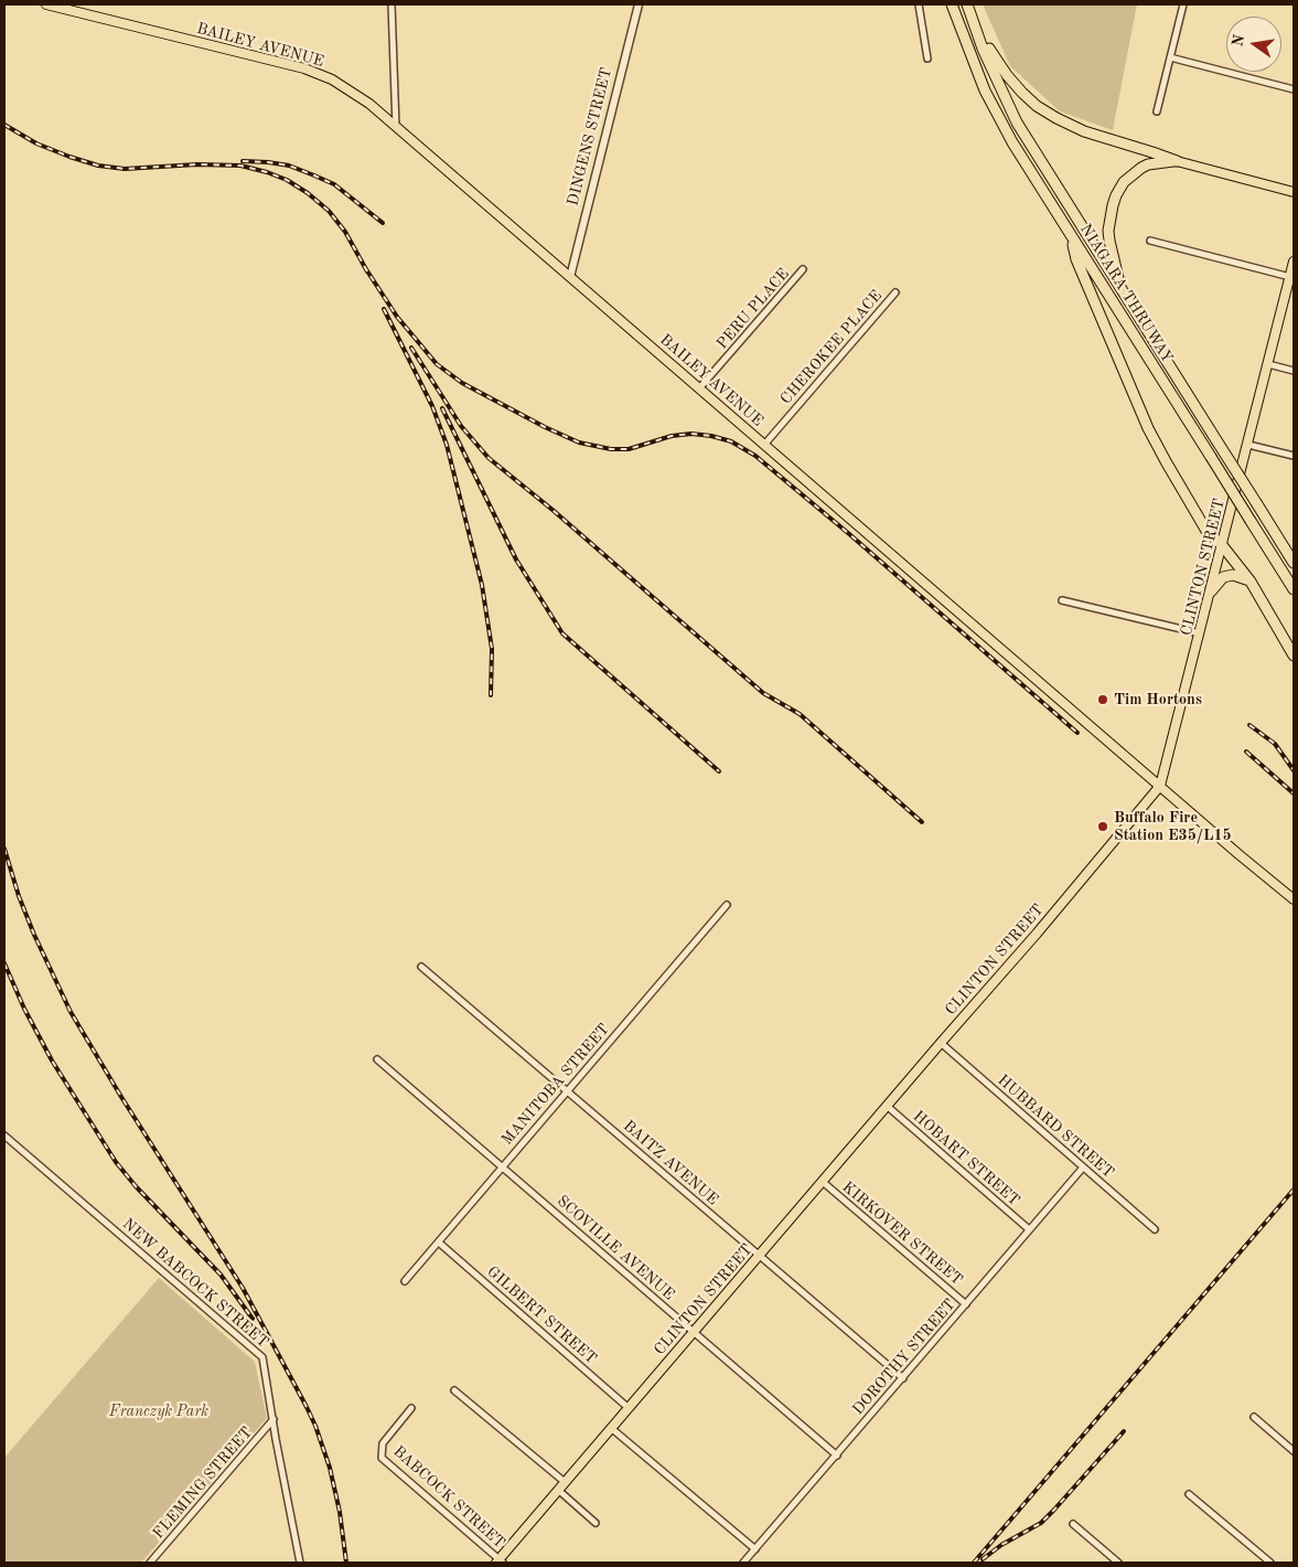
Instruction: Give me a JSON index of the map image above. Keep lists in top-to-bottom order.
{
  "streets": {
    "highway": ["NIAGARA THRUWAY"],
    "main road": ["BAILEY AVENUE", "CLINTON STREET"],
    "street": [
      "DINGENS STREET",
      "PERU PLACE",
      "CHEROKEE PLACE",
      "MANITOBA STREET",
      "HUBBARD STREET",
      "HOBART STREET",
      "BAITZ AVENUE",
      "KIRKOVER STREET",
      "SCOVILLE AVENUE",
      "NEW BABCOCK STREET",
      "GILBERT STREET",
      "DOROTHY STREET",
      "FLEMING STREET",
      "BABCOCK STREET"
    ]
  },
  "crossings": [
    ["BAILEY AVENUE", "DINGENS STREET"],
    ["BAILEY AVENUE", "PERU PLACE"],
    ["BAILEY AVENUE", "CHEROKEE PLACE"],
    ["BAILEY AVENUE", "CLINTON STREET"],
    ["CLINTON STREET", "HUBBARD STREET"],
    ["CLINTON STREET", "HOBART STREET"],
    ["CLINTON STREET", "BAITZ AVENUE"],
    ["CLINTON STREET", "KIRKOVER STREET"],
    ["CLINTON STREET", "SCOVILLE AVENUE"],
    ["CLINTON STREET", "GILBERT STREET"],
    ["CLINTON STREET", "BABCOCK STREET"],
    ["MANITOBA STREET", "BAITZ AVENUE"],
    ["MANITOBA STREET", "SCOVILLE AVENUE"],
    ["MANITOBA STREET", "GILBERT STREET"],
    ["HUBBARD STREET", "DOROTHY STREET"],
    ["HOBART STREET", "DOROTHY STREET"],
    ["BAITZ AVENUE", "DOROTHY STREET"],
    ["KIRKOVER STREET", "DOROTHY STREET"],
    ["SCOVILLE AVENUE", "DOROTHY STREET"],
    ["NEW BABCOCK STREET", "FLEMING STREET"]
  ],
  "parks": ["Franczyk Park"],
  "places": ["Tim Hortons", "Buffalo Fire Station E35/L15"],
  "north": "left"
}
